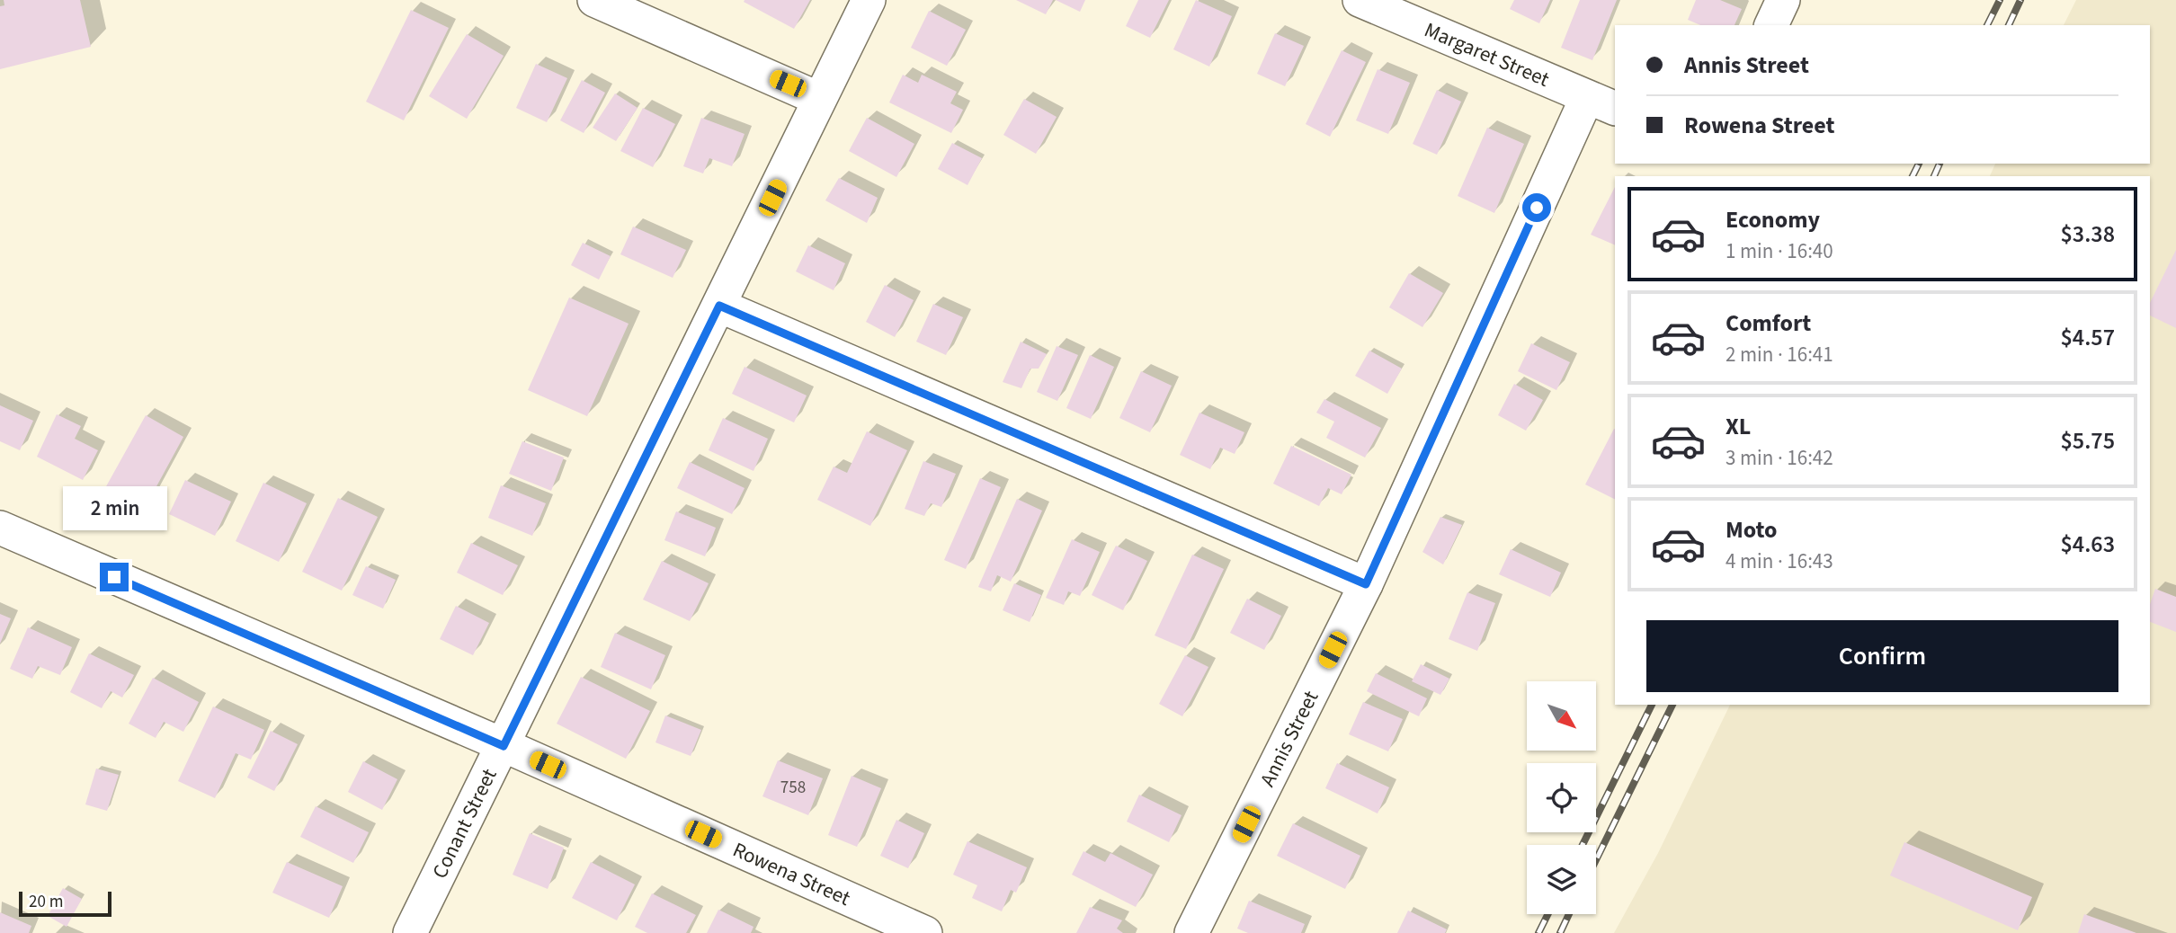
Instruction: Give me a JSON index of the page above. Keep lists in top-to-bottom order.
{
  "streets": {
    "street": [
      "Margaret Street",
      "Annis Street",
      "Conant Street",
      "Rowena Street"
    ]
  },
  "crossings": [
    ["Margaret Street", "Annis Street"],
    ["Conant Street", "Rowena Street"]
  ],
  "house_numbers": ["758"],
  "scale_bar": "20 m",
  "north": "bottom right",
  "page": {
    "banner": ["Annis Street", "Rowena Street"],
    "list": [
      {
        "name": "Economy",
        "note": "1 min · 16:40",
        "value": "$3.38"
      },
      {
        "name": "Comfort",
        "note": "2 min · 16:41",
        "value": "$4.57"
      },
      {
        "name": "XL",
        "note": "3 min · 16:42",
        "value": "$5.75"
      },
      {
        "name": "Moto",
        "note": "4 min · 16:43",
        "value": "$4.63"
      }
    ],
    "bubble": "2 min",
    "buttons": "Confirm",
    "scale": "20 m"
  }
}
